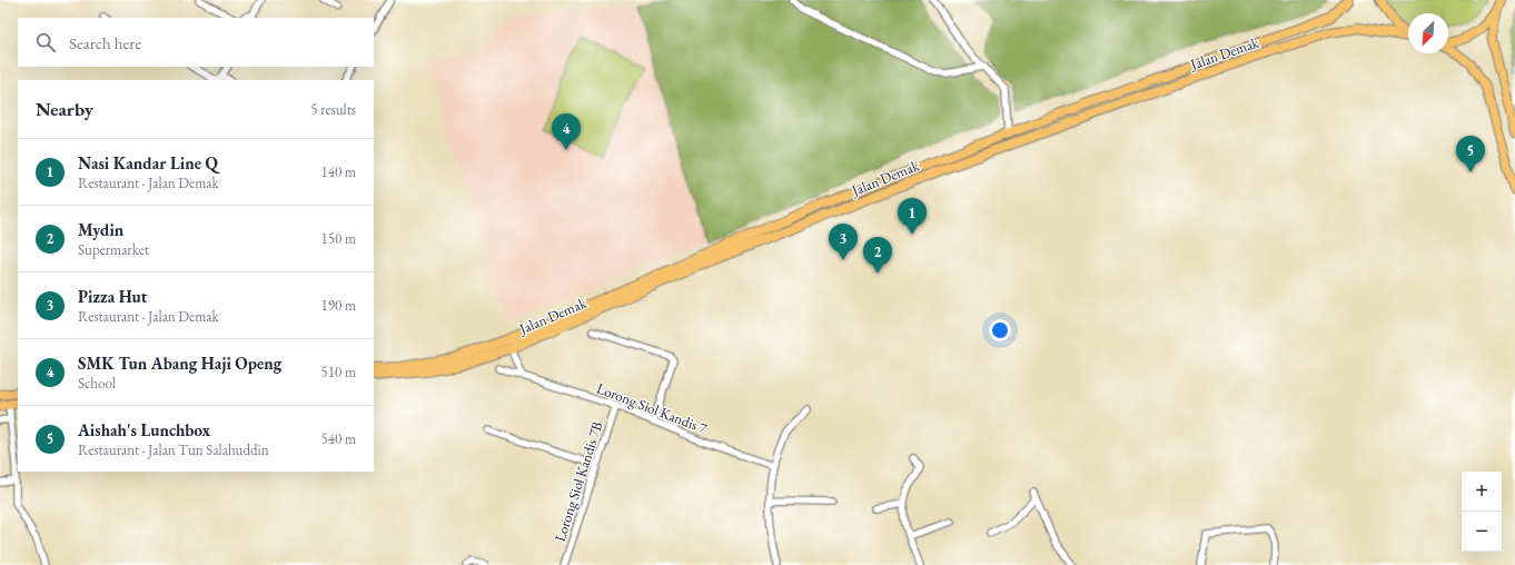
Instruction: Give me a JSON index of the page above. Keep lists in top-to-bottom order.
{
  "streets": {
    "highway": ["Jalan Demak"],
    "street": ["Lorong Siol Kandis 7", "Lorong Siol Kandis 7B"]
  },
  "crossings": [
    ["Lorong Siol Kandis 7", "Lorong Siol Kandis 7B"]
  ],
  "north": "bottom left",
  "page": {
    "search": "Search here",
    "heading": ["Nearby", "5 results"],
    "pins": [
      "4",
      "5",
      "1",
      "3",
      "2"
    ],
    "list": [
      {
        "mark": "1",
        "name": "Nasi Kandar Line Q",
        "note": "Restaurant · Jalan Demak",
        "value": "140 m"
      },
      {
        "mark": "2",
        "name": "Mydin",
        "note": "Supermarket",
        "value": "150 m"
      },
      {
        "mark": "3",
        "name": "Pizza Hut",
        "note": "Restaurant · Jalan Demak",
        "value": "190 m"
      },
      {
        "mark": "4",
        "name": "SMK Tun Abang Haji Openg",
        "note": "School",
        "value": "510 m"
      },
      {
        "mark": "5",
        "name": "Aishah's Lunchbox",
        "note": "Restaurant · Jalan Tun Salahuddin",
        "value": "540 m"
      }
    ],
    "map_buttons": ["+", "−"]
  }
}
